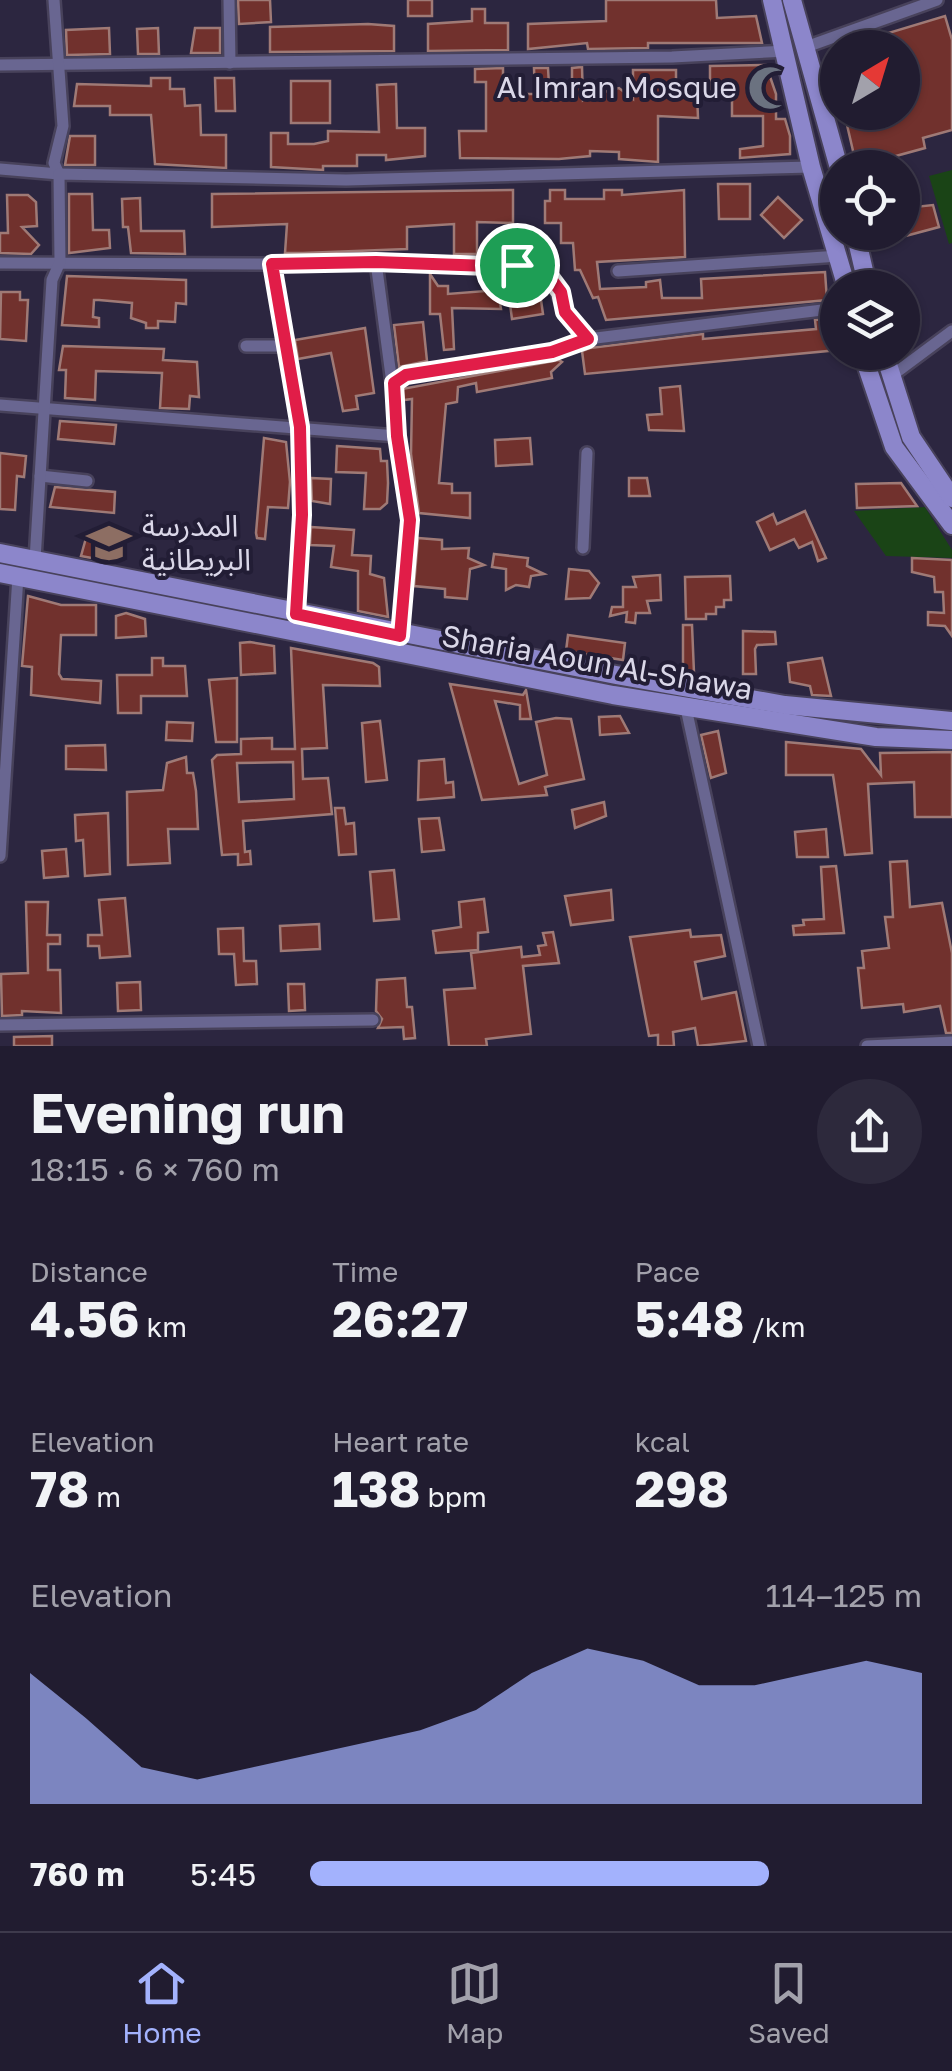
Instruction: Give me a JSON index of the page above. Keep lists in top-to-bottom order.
{
  "streets": {
    "main road": ["Sharia Aoun Al-Shawa"]
  },
  "places": {
    "mosque": ["Al Imran Mosque"],
    "school or university": ["المدرسة البريطانية"]
  },
  "north": "top right",
  "page": {
    "heading": ["Evening run", "18:15 · 6 × 760 m"],
    "stats": [
      ["Distance", "4.56 km"],
      ["Time", "26:27"],
      ["Pace", "5:48 /km"],
      ["Elevation", "78 m"],
      ["Heart rate", "138 bpm"],
      ["kcal", "298"]
    ],
    "chart": ["Elevation", "114–125 m"],
    "list": [
      {
        "name": "760 m",
        "note": "5:45"
      }
    ],
    "tabs": ["Home", "Map", "Saved"]
  }
}
